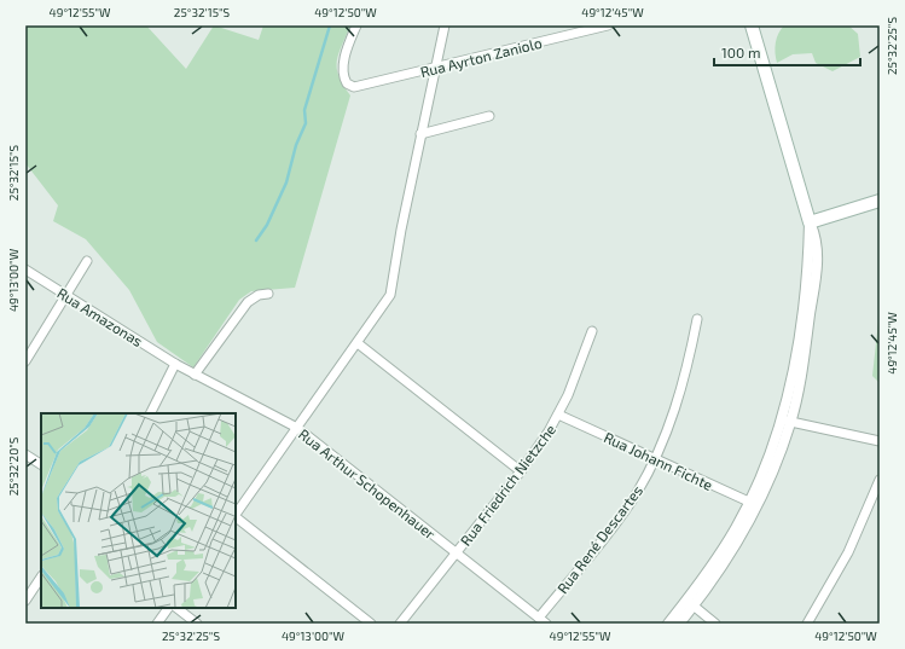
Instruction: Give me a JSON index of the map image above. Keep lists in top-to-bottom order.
{
  "streets": {
    "street": [
      "Rua Ayrton Zaniolo",
      "Rua Amazonas",
      "Rua Johann Fichte",
      "Rua Arthur Schopenhauer",
      "Rua Friedrich Nietzche",
      "Rua René Descartes"
    ]
  },
  "crossings": [
    ["Rua Amazonas", "Rua Arthur Schopenhauer"],
    ["Rua Johann Fichte", "Rua Friedrich Nietzche"],
    ["Rua Johann Fichte", "Rua René Descartes"],
    ["Rua Arthur Schopenhauer", "Rua Friedrich Nietzche"],
    ["Rua Arthur Schopenhauer", "Rua René Descartes"]
  ],
  "scale_bar": "100 m",
  "coordinates": [
    "49°12'55\"W",
    "25°32'15\"S",
    "49°12'50\"W",
    "49°12'45\"W",
    "25°32'25\"S",
    "49°13'00\"W",
    "25°32'20\"S"
  ]
}
